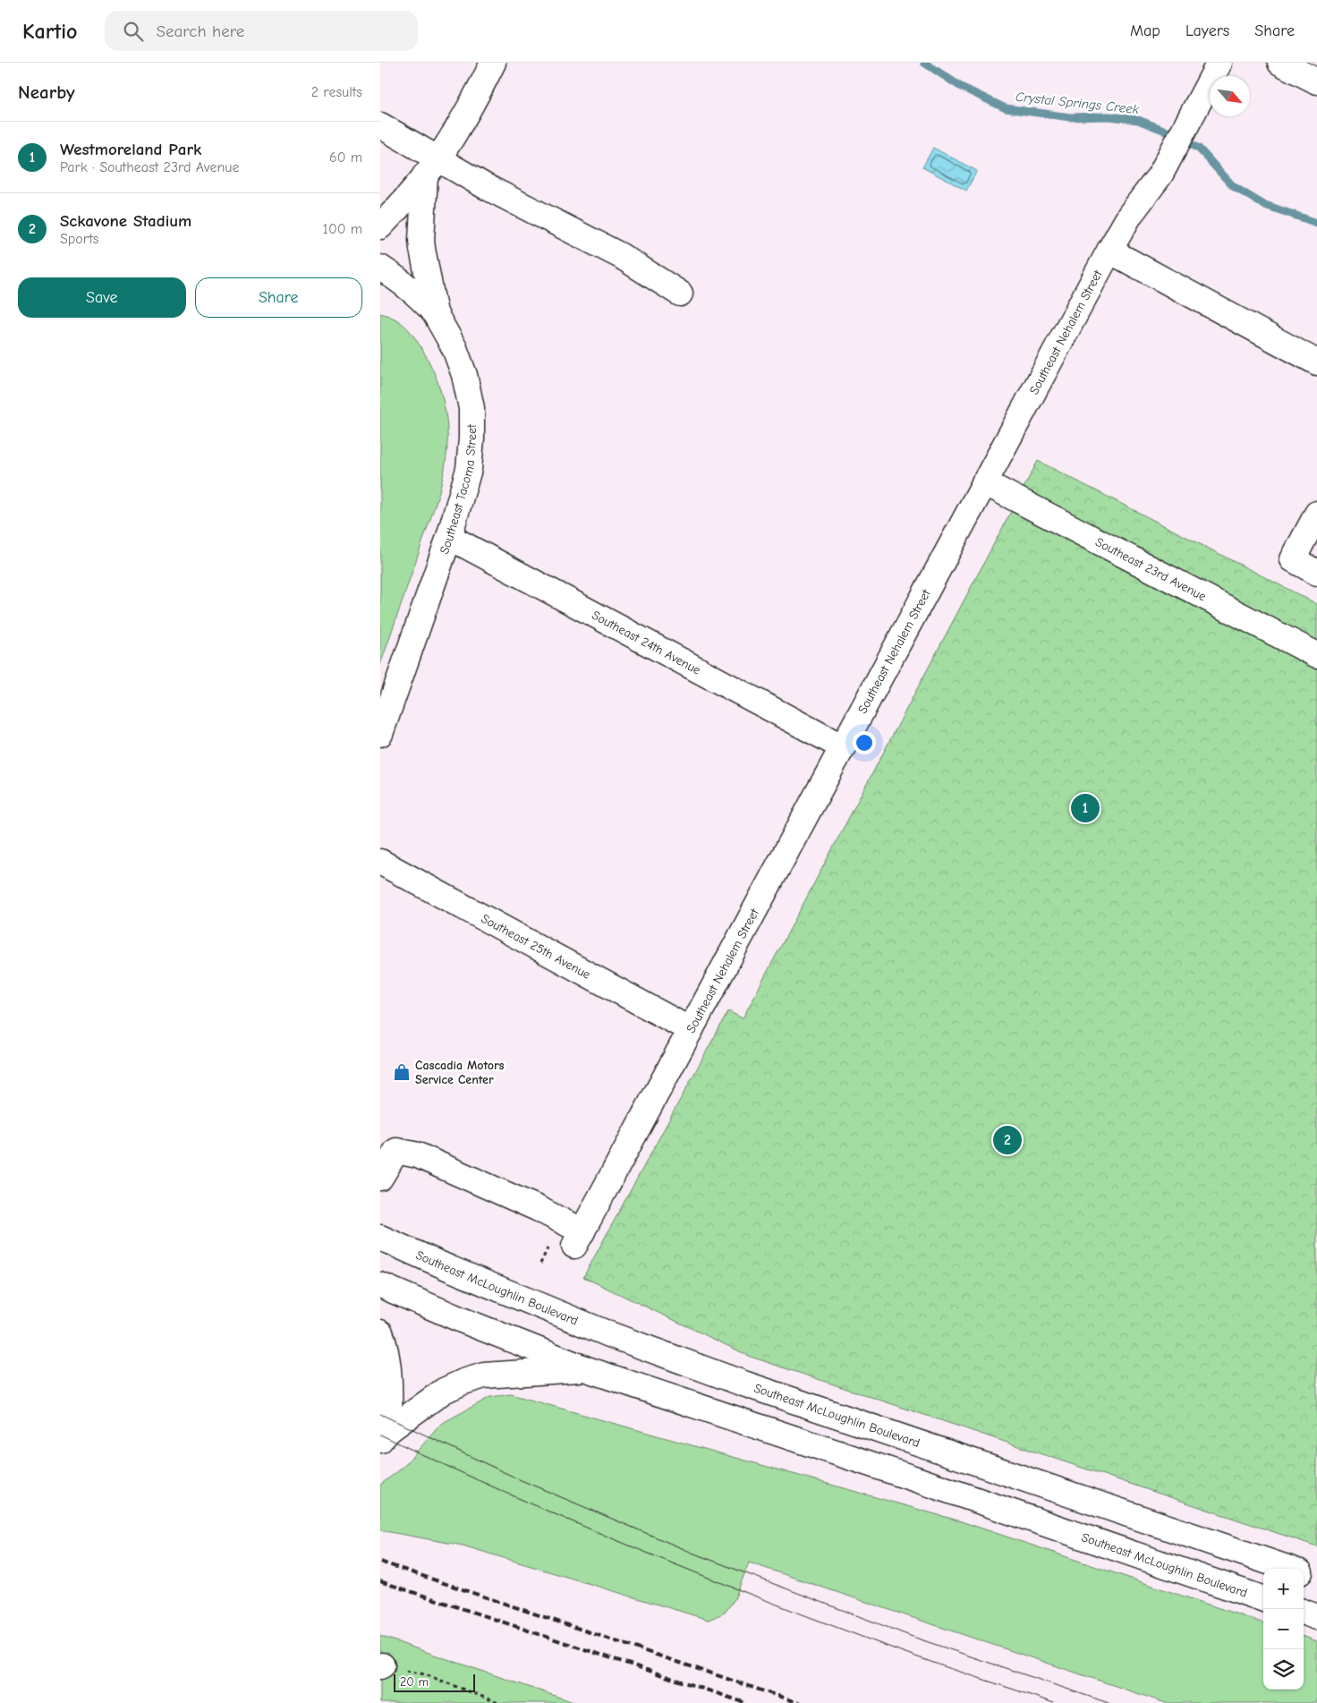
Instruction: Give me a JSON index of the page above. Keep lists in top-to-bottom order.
{
  "streets": {
    "main road": [
      "Southeast Nehalem Street",
      "Southeast Tacoma Street",
      "Southeast 23rd Avenue",
      "Southeast 24th Avenue",
      "Southeast 25th Avenue",
      "Southeast McLoughlin Boulevard"
    ]
  },
  "crossings": [
    ["Southeast Nehalem Street", "Southeast 23rd Avenue"],
    ["Southeast Nehalem Street", "Southeast 24th Avenue"],
    ["Southeast Nehalem Street", "Southeast 25th Avenue"],
    ["Southeast Tacoma Street", "Southeast 24th Avenue"]
  ],
  "water": ["Crystal Springs Creek"],
  "places": {
    "shop": ["Cascadia Motors Service Center"]
  },
  "scale_bar": "20 m",
  "north": "bottom right",
  "page": {
    "header": "Kartio",
    "search": "Search here",
    "nav": ["Map", "Layers", "Share"],
    "heading": ["Nearby", "2 results"],
    "list": [
      {
        "mark": "1",
        "name": "Westmoreland Park",
        "note": "Park · Southeast 23rd Avenue",
        "value": "60 m"
      },
      {
        "mark": "2",
        "name": "Sckavone Stadium",
        "note": "Sports",
        "value": "100 m"
      }
    ],
    "buttons": ["Save", "Share"],
    "pins": ["1", "2"],
    "map_buttons": ["+", "−"],
    "scale": "20 m"
  }
}
